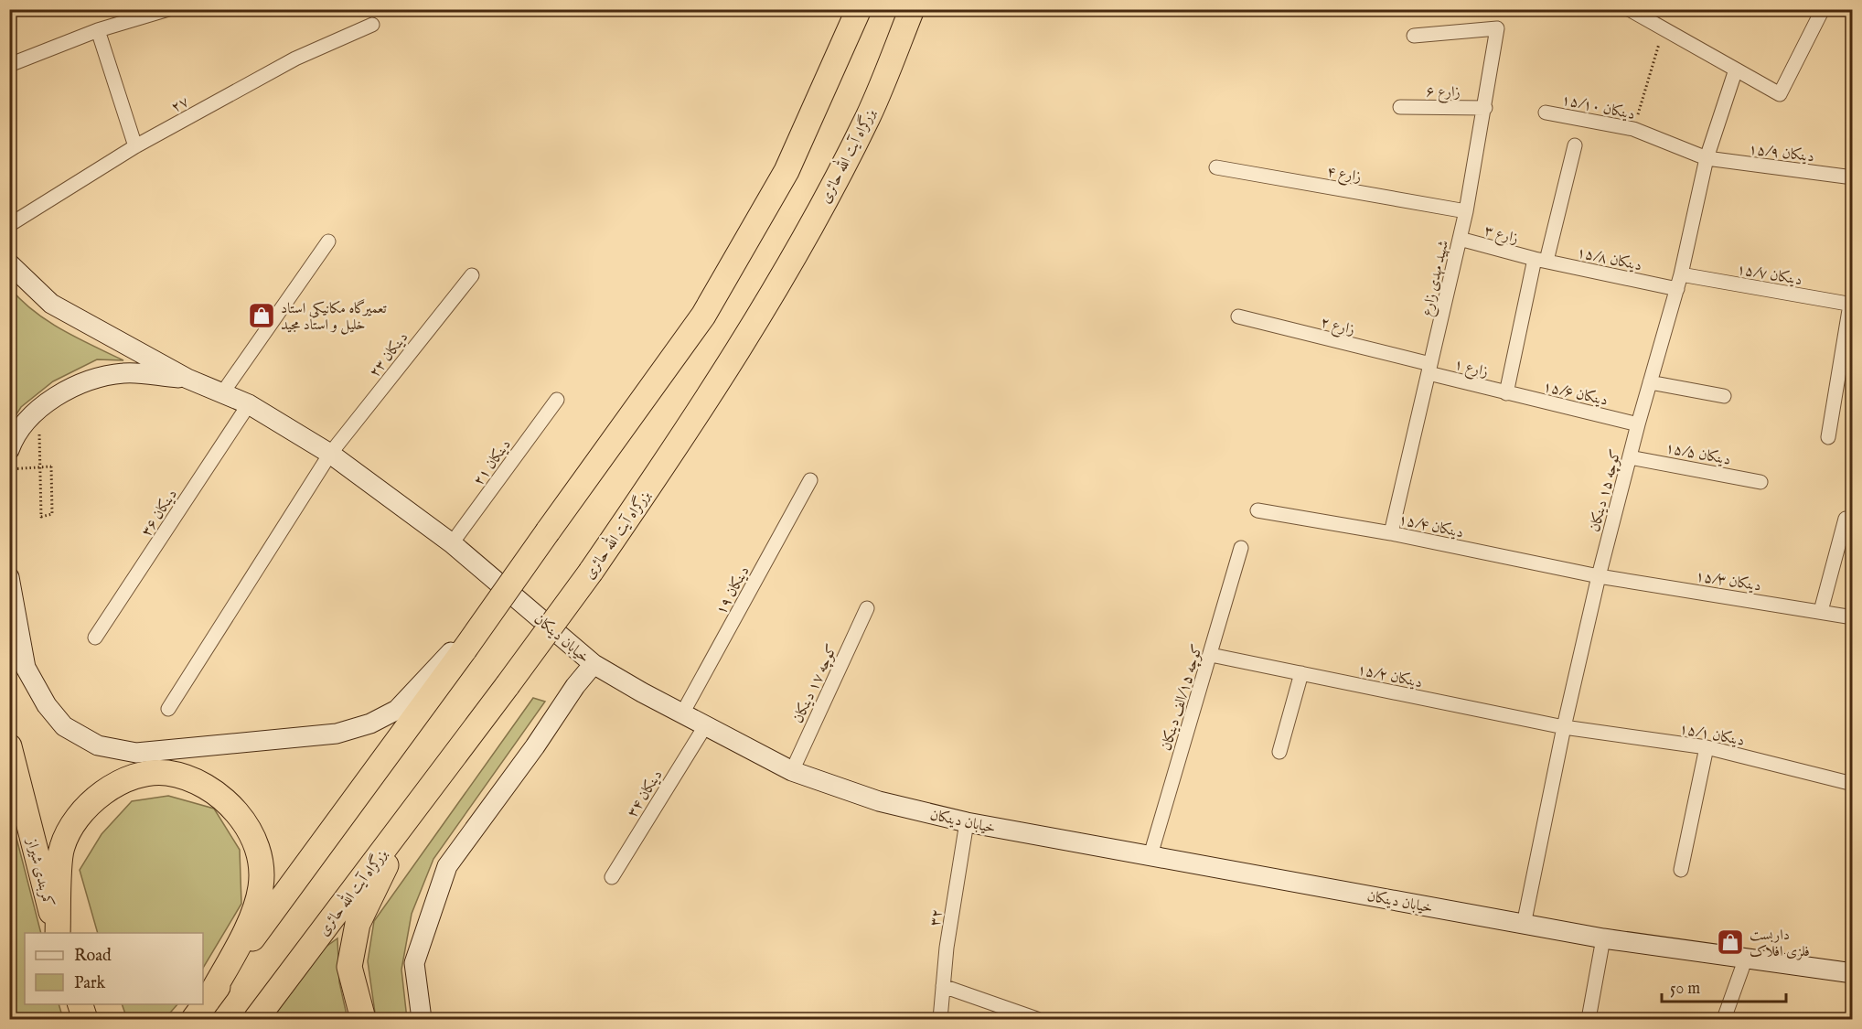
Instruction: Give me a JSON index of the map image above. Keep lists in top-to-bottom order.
{
  "streets": {
    "highway": ["بزرگراه آیت الله حائری", "کمربندی شیراز"],
    "main road": ["خیابان دینکان"],
    "street": [
      "۶ زارع",
      "۲۷",
      "۱۵/۱۰ دینکان",
      "۱۵/۹ دینکان",
      "۴ زارع",
      "۳ زارع",
      "۱۵/۸ دینکان",
      "۱۵/۷ دینکان",
      "شهید مهدی زارع",
      "۲ زارع",
      "۲۳ دینکان",
      "۱ زارع",
      "۱۵/۶ دینکان",
      "۱۵/۵ دینکان",
      "۲۱ دینکان",
      "کوچه ۱۵ دینکان",
      "۳۶ دینکان",
      "۱۵/۴ دینکان",
      "۱۵/۳ دینکان",
      "۱۹ دینکان",
      "۱۵/۲ دینکان",
      "کوچه ۱۷ دینکان",
      "کوچه ۱۵/الف دینکان",
      "۱۵/۱ دینکان",
      "۳۴ دینکان",
      "۳۲"
    ]
  },
  "crossings": [
    ["۶ زارع", "شهید مهدی زارع"],
    ["۱۵/۱۰ دینکان", "۱۵/۹ دینکان"],
    ["۱۵/۱۰ دینکان", "کوچه ۱۵ دینکان"],
    ["۱۵/۹ دینکان", "کوچه ۱۵ دینکان"],
    ["۴ زارع", "شهید مهدی زارع"],
    ["۳ زارع", "۱۵/۸ دینکان"],
    ["۳ زارع", "شهید مهدی زارع"],
    ["۱۵/۸ دینکان", "کوچه ۱۵ دینکان"],
    ["۱۵/۷ دینکان", "کوچه ۱۵ دینکان"],
    ["شهید مهدی زارع", "۲ زارع"],
    ["شهید مهدی زارع", "۱ زارع"],
    ["شهید مهدی زارع", "۱۵/۴ دینکان"],
    ["۲ زارع", "۱ زارع"],
    ["۲۳ دینکان", "خیابان دینکان"],
    ["۱ زارع", "۱۵/۶ دینکان"],
    ["۱۵/۶ دینکان", "کوچه ۱۵ دینکان"],
    ["۱۵/۵ دینکان", "کوچه ۱۵ دینکان"],
    ["۲۱ دینکان", "خیابان دینکان"],
    ["کوچه ۱۵ دینکان", "۱۵/۴ دینکان"],
    ["کوچه ۱۵ دینکان", "۱۵/۳ دینکان"],
    ["کوچه ۱۵ دینکان", "خیابان دینکان"],
    ["کوچه ۱۵ دینکان", "۱۵/۲ دینکان"],
    ["کوچه ۱۵ دینکان", "۱۵/۱ دینکان"],
    ["۳۶ دینکان", "خیابان دینکان"],
    ["۱۵/۴ دینکان", "۱۵/۳ دینکان"],
    ["۱۹ دینکان", "خیابان دینکان"],
    ["خیابان دینکان", "کوچه ۱۷ دینکان"],
    ["خیابان دینکان", "کوچه ۱۵/الف دینکان"],
    ["خیابان دینکان", "۳۴ دینکان"],
    ["خیابان دینکان", "۳۲"],
    ["۱۵/۲ دینکان", "کوچه ۱۵/الف دینکان"],
    ["۱۵/۲ دینکان", "۱۵/۱ دینکان"]
  ],
  "places": {
    "shop": ["تعمیرگاه مکانیکی استاد خلیل و استاد مجید", "داربست فلزی افلاک"]
  },
  "legend": ["Road", "Park"],
  "scale_bar": "50 m"
}
